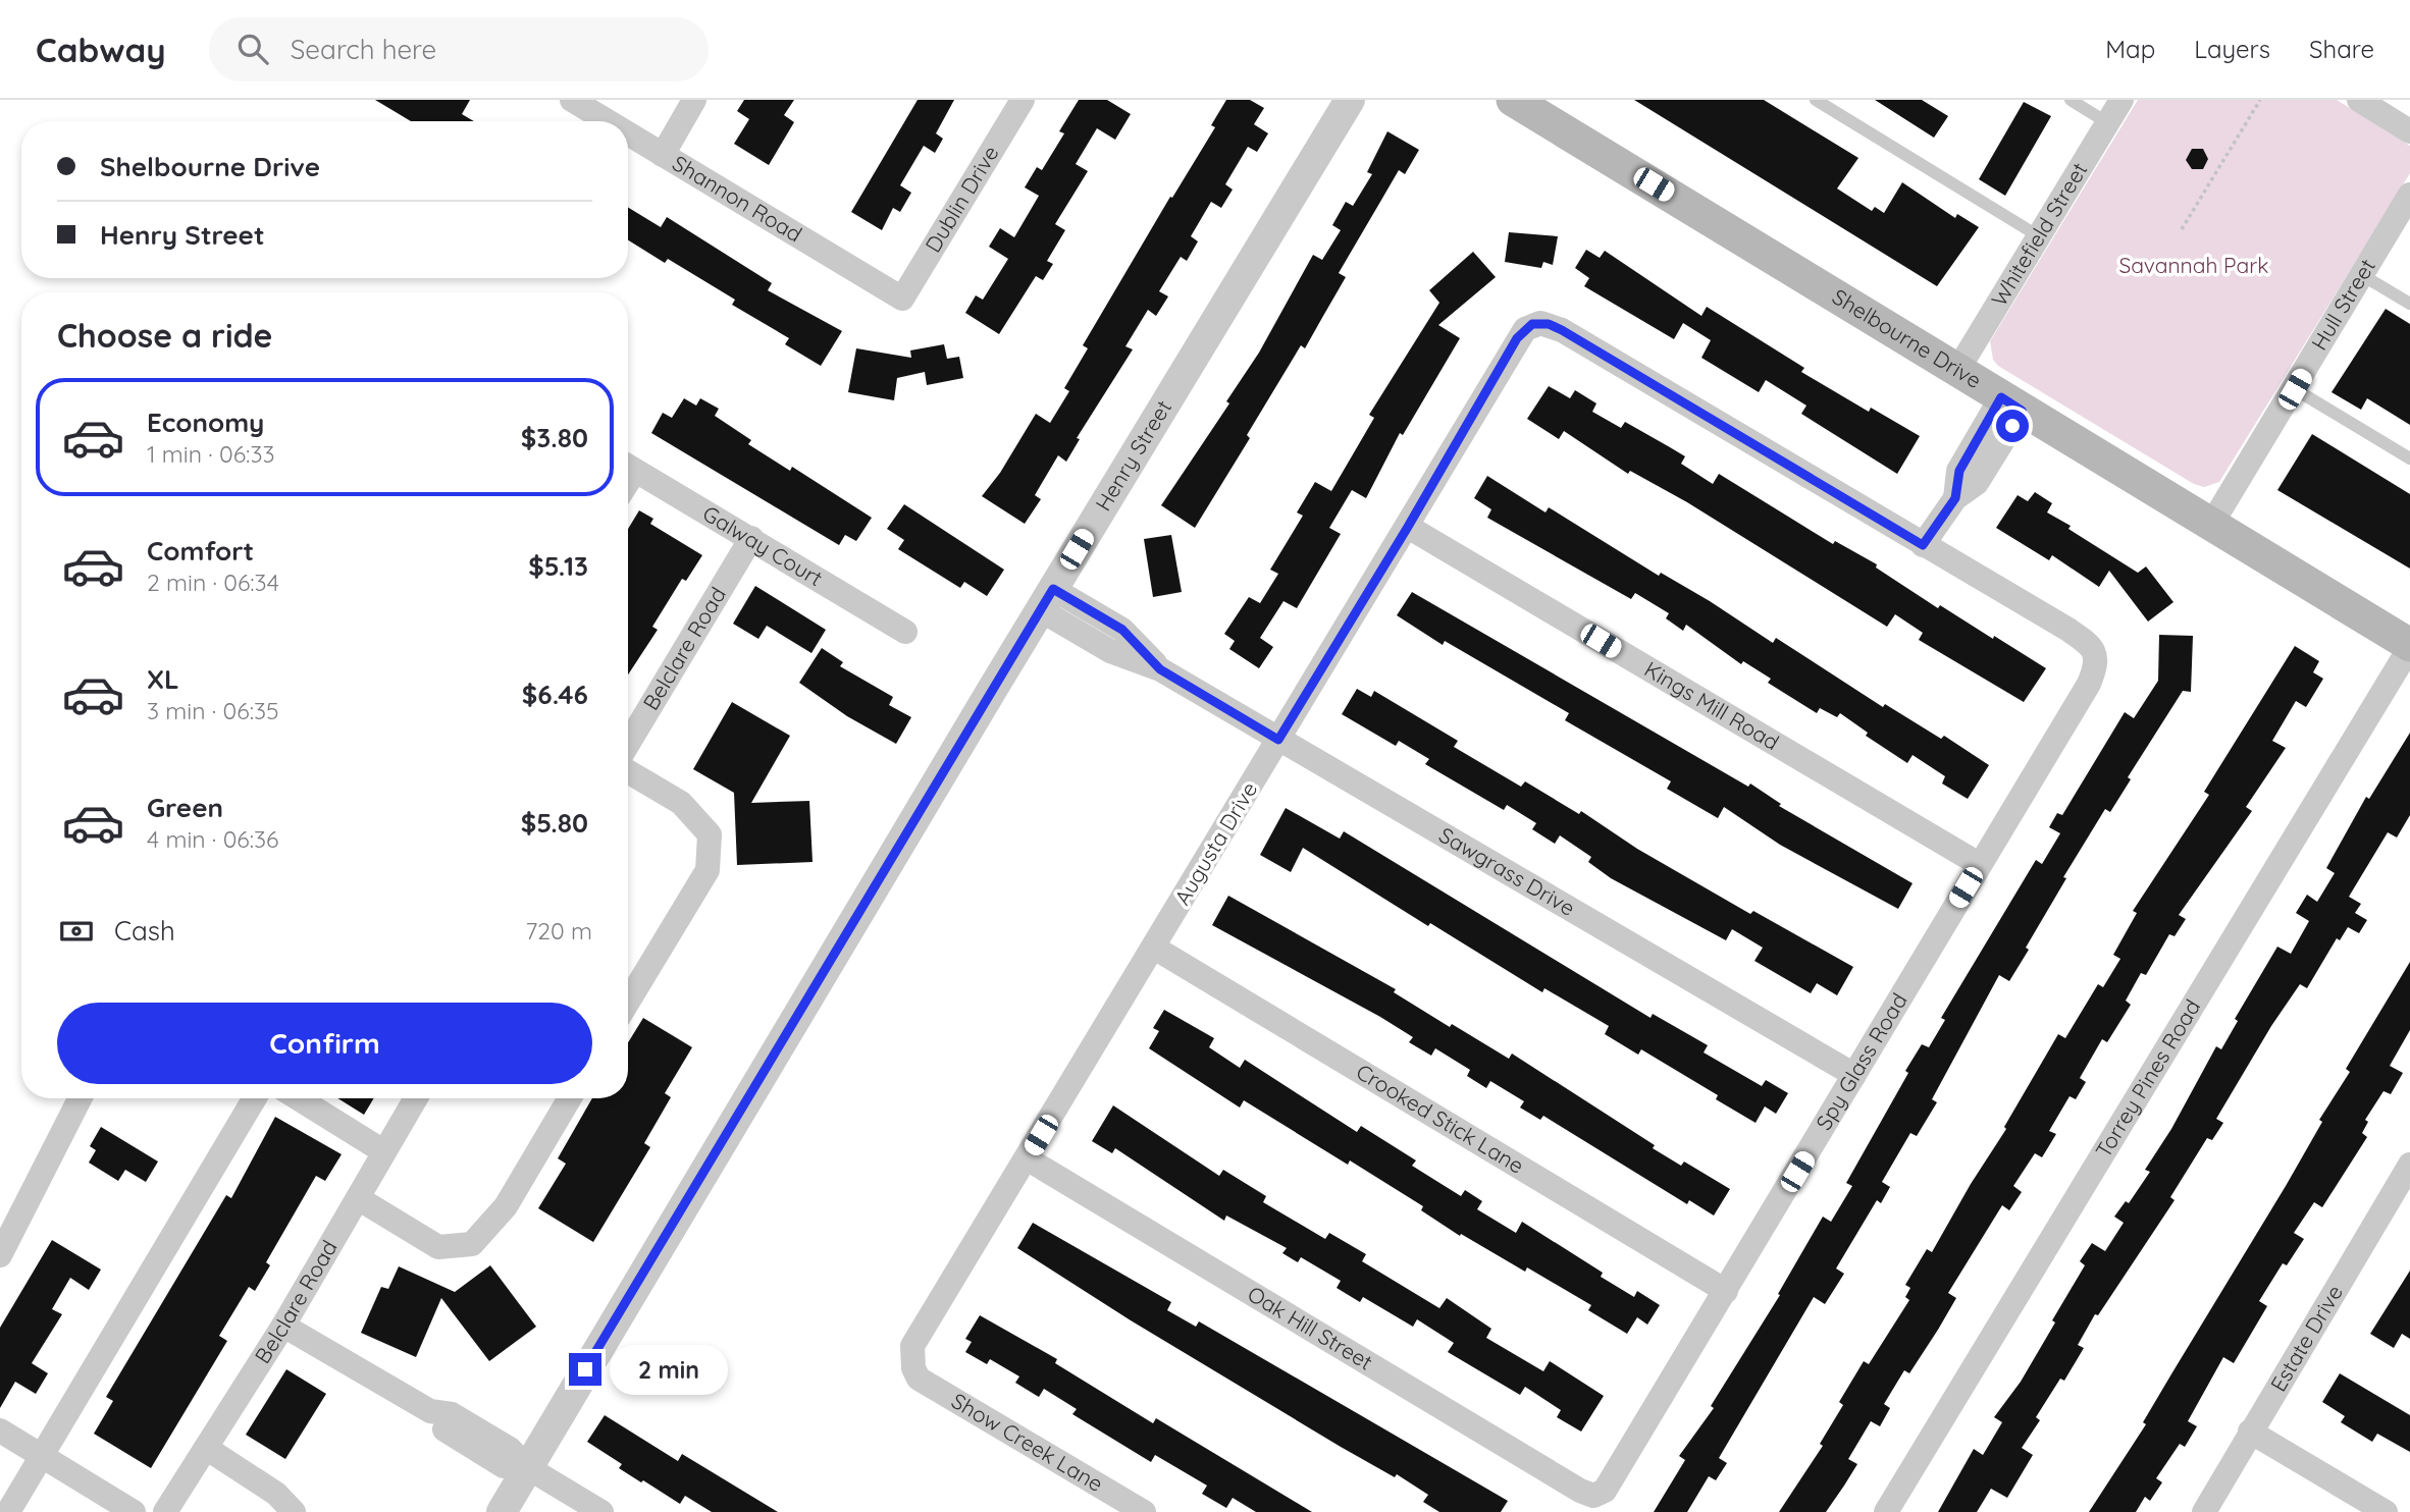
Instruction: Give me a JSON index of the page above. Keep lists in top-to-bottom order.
{
  "streets": {
    "main road": ["Shelbourne Drive"],
    "street": [
      "Shannon Road",
      "Dublin Drive",
      "Whitefield Street",
      "Hull Street",
      "Henry Street",
      "Galway Court",
      "Belclare Road",
      "Kings Mill Road",
      "Augusta Drive",
      "Sawgrass Drive",
      "Spy Glass Road",
      "Torrey Pines Road",
      "Crooked Stick Lane",
      "Oak Hill Street",
      "Estate Drive",
      "Show Creek Lane"
    ]
  },
  "crossings": [
    ["Shannon Road", "Dublin Drive"],
    ["Whitefield Street", "Shelbourne Drive"],
    ["Hull Street", "Shelbourne Drive"],
    ["Shelbourne Drive", "Torrey Pines Road"],
    ["Henry Street", "Sawgrass Drive"],
    ["Galway Court", "Belclare Road"],
    ["Kings Mill Road", "Augusta Drive"],
    ["Kings Mill Road", "Spy Glass Road"],
    ["Augusta Drive", "Sawgrass Drive"],
    ["Augusta Drive", "Spy Glass Road"],
    ["Augusta Drive", "Crooked Stick Lane"],
    ["Augusta Drive", "Oak Hill Street"],
    ["Augusta Drive", "Show Creek Lane"],
    ["Sawgrass Drive", "Spy Glass Road"],
    ["Spy Glass Road", "Crooked Stick Lane"],
    ["Spy Glass Road", "Oak Hill Street"]
  ],
  "parks": ["Savannah Park"],
  "page": {
    "header": "Cabway",
    "search": "Search here",
    "nav": ["Map", "Layers", "Share"],
    "banner": ["Shelbourne Drive", "Henry Street"],
    "heading": "Choose a ride",
    "list": [
      {
        "name": "Economy",
        "note": "1 min · 06:33",
        "value": "$3.80"
      },
      {
        "name": "Comfort",
        "note": "2 min · 06:34",
        "value": "$5.13"
      },
      {
        "name": "XL",
        "note": "3 min · 06:35",
        "value": "$6.46"
      },
      {
        "name": "Green",
        "note": "4 min · 06:36",
        "value": "$5.80"
      }
    ],
    "pay": ["Cash", "720 m"],
    "buttons": "Confirm",
    "bubble": "2 min"
  }
}
